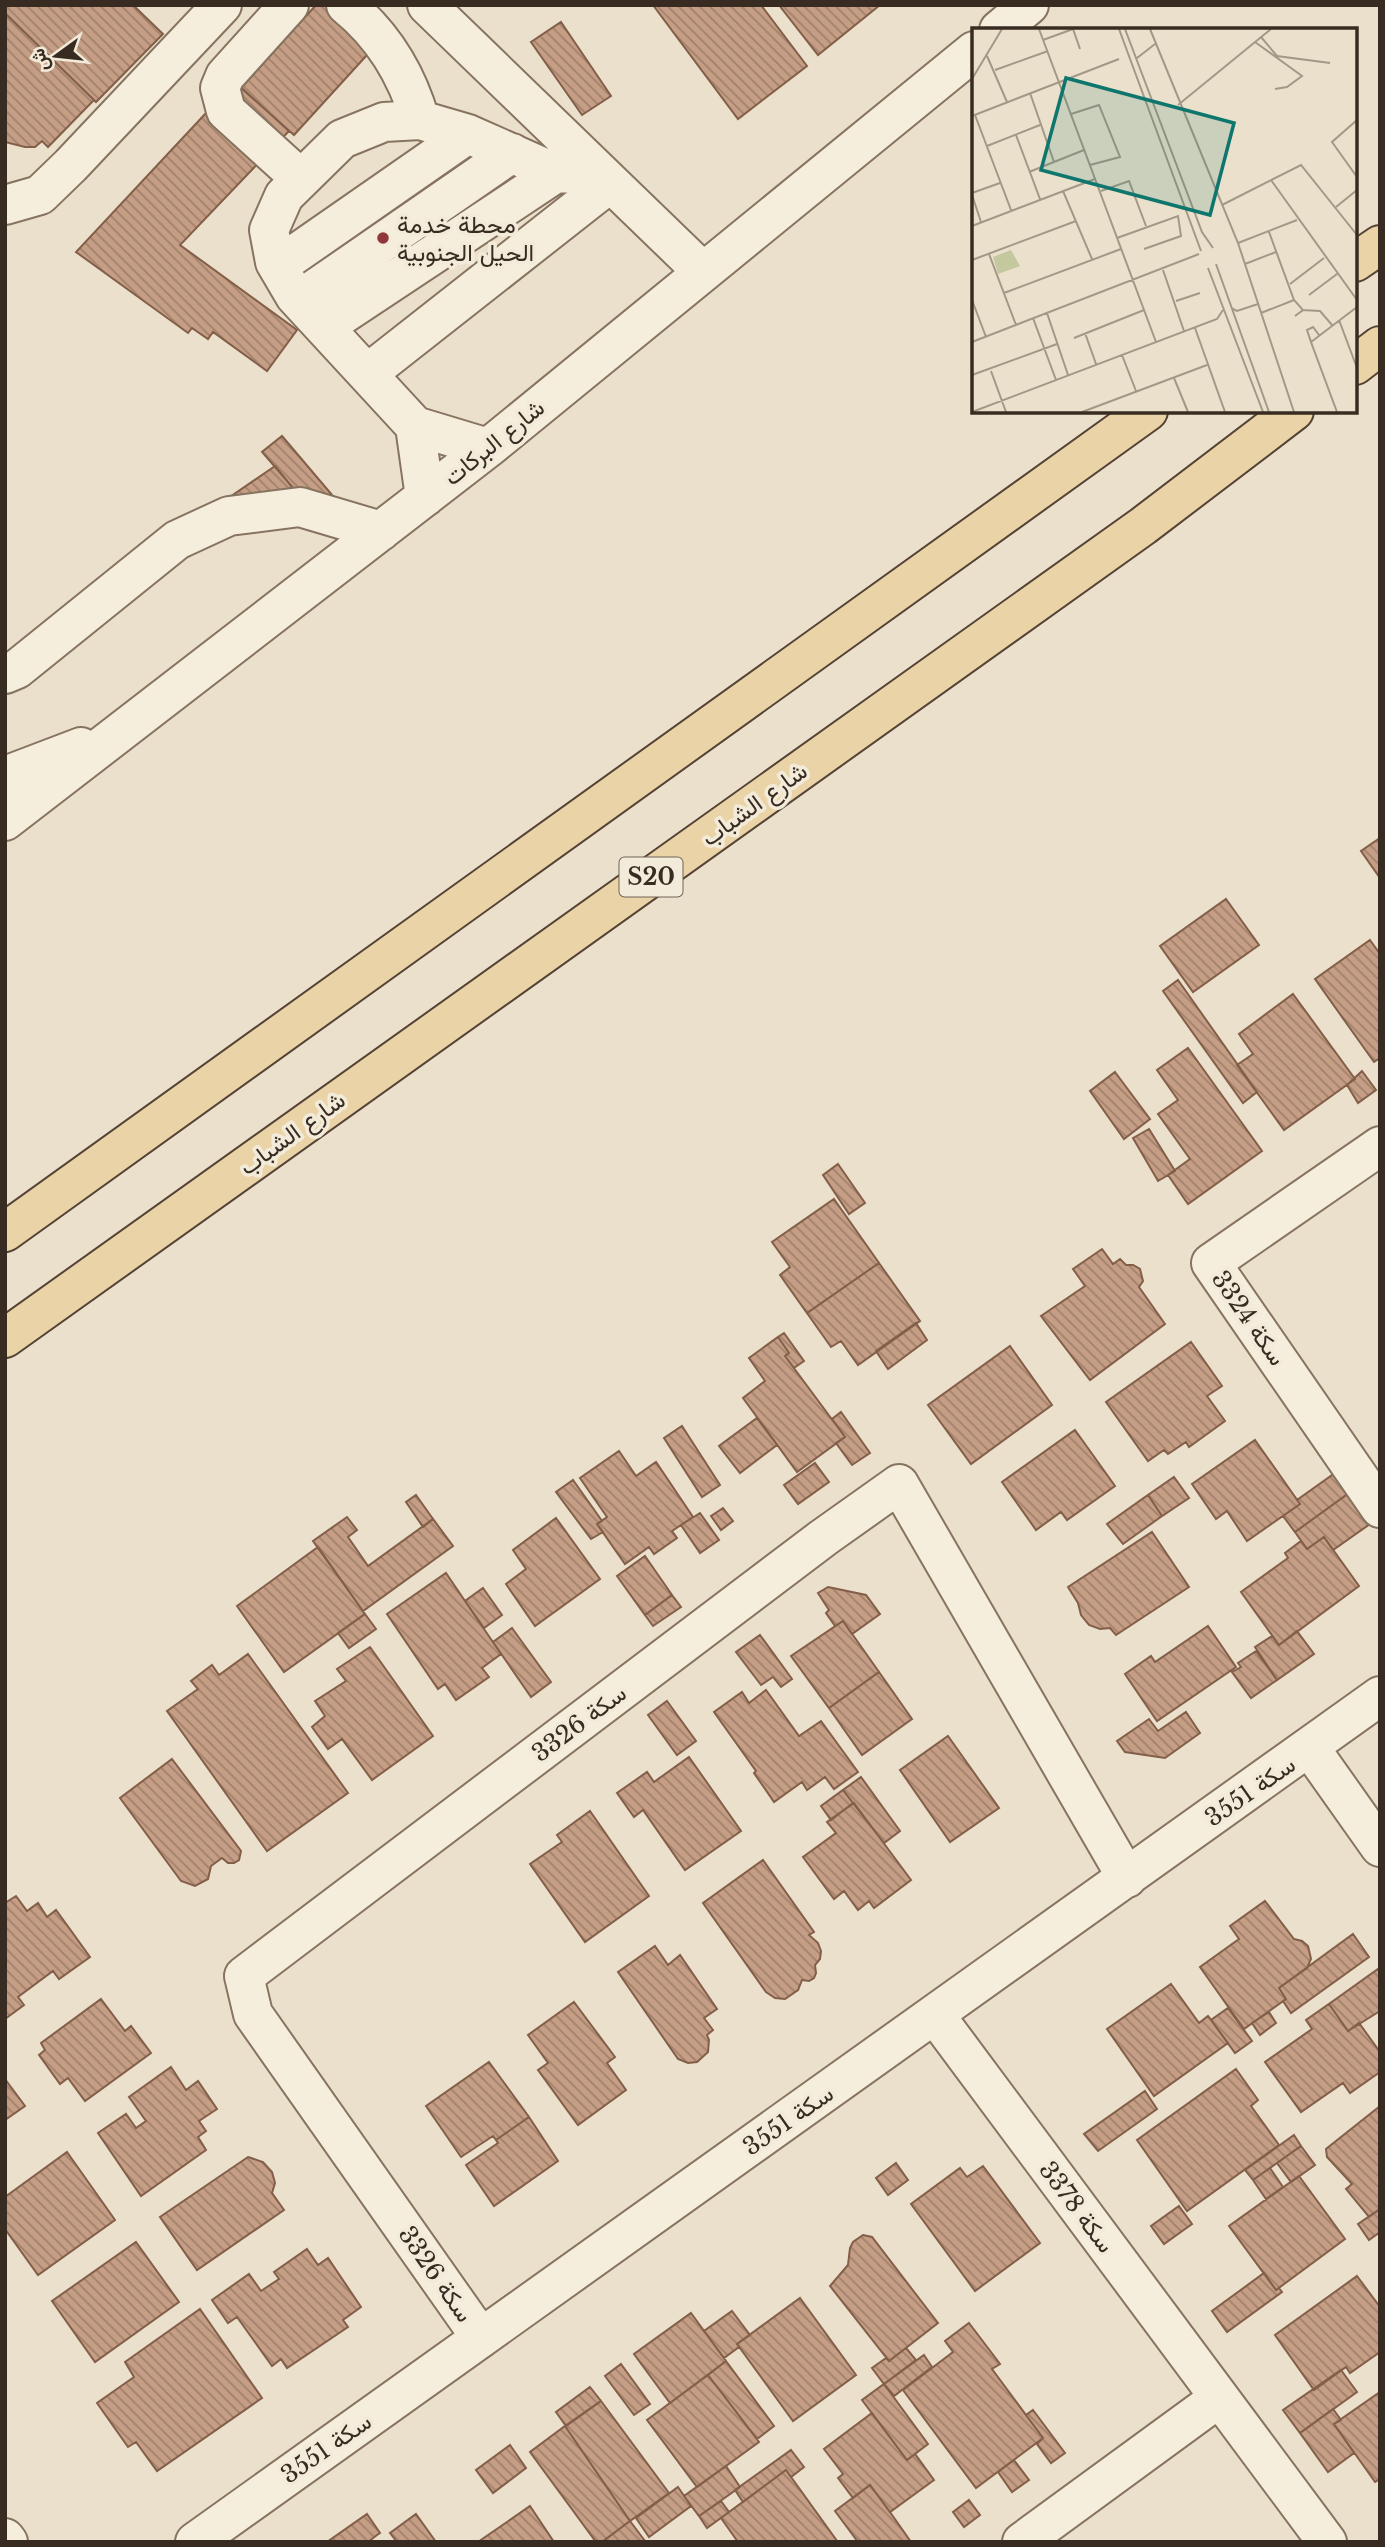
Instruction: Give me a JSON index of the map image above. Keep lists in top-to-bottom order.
{
  "streets": {
    "main road": ["شارع الشباب", "S20"],
    "street": [
      "شارع البركات",
      "سكة 3324",
      "سكة 3326",
      "سكة 3551",
      "سكة 3378"
    ]
  },
  "crossings": [
    ["سكة 3326", "سكة 3551"],
    ["سكة 3551", "سكة 3378"]
  ],
  "places": ["محطة خدمة الحيل الجنوبية"],
  "north": "left"
}
